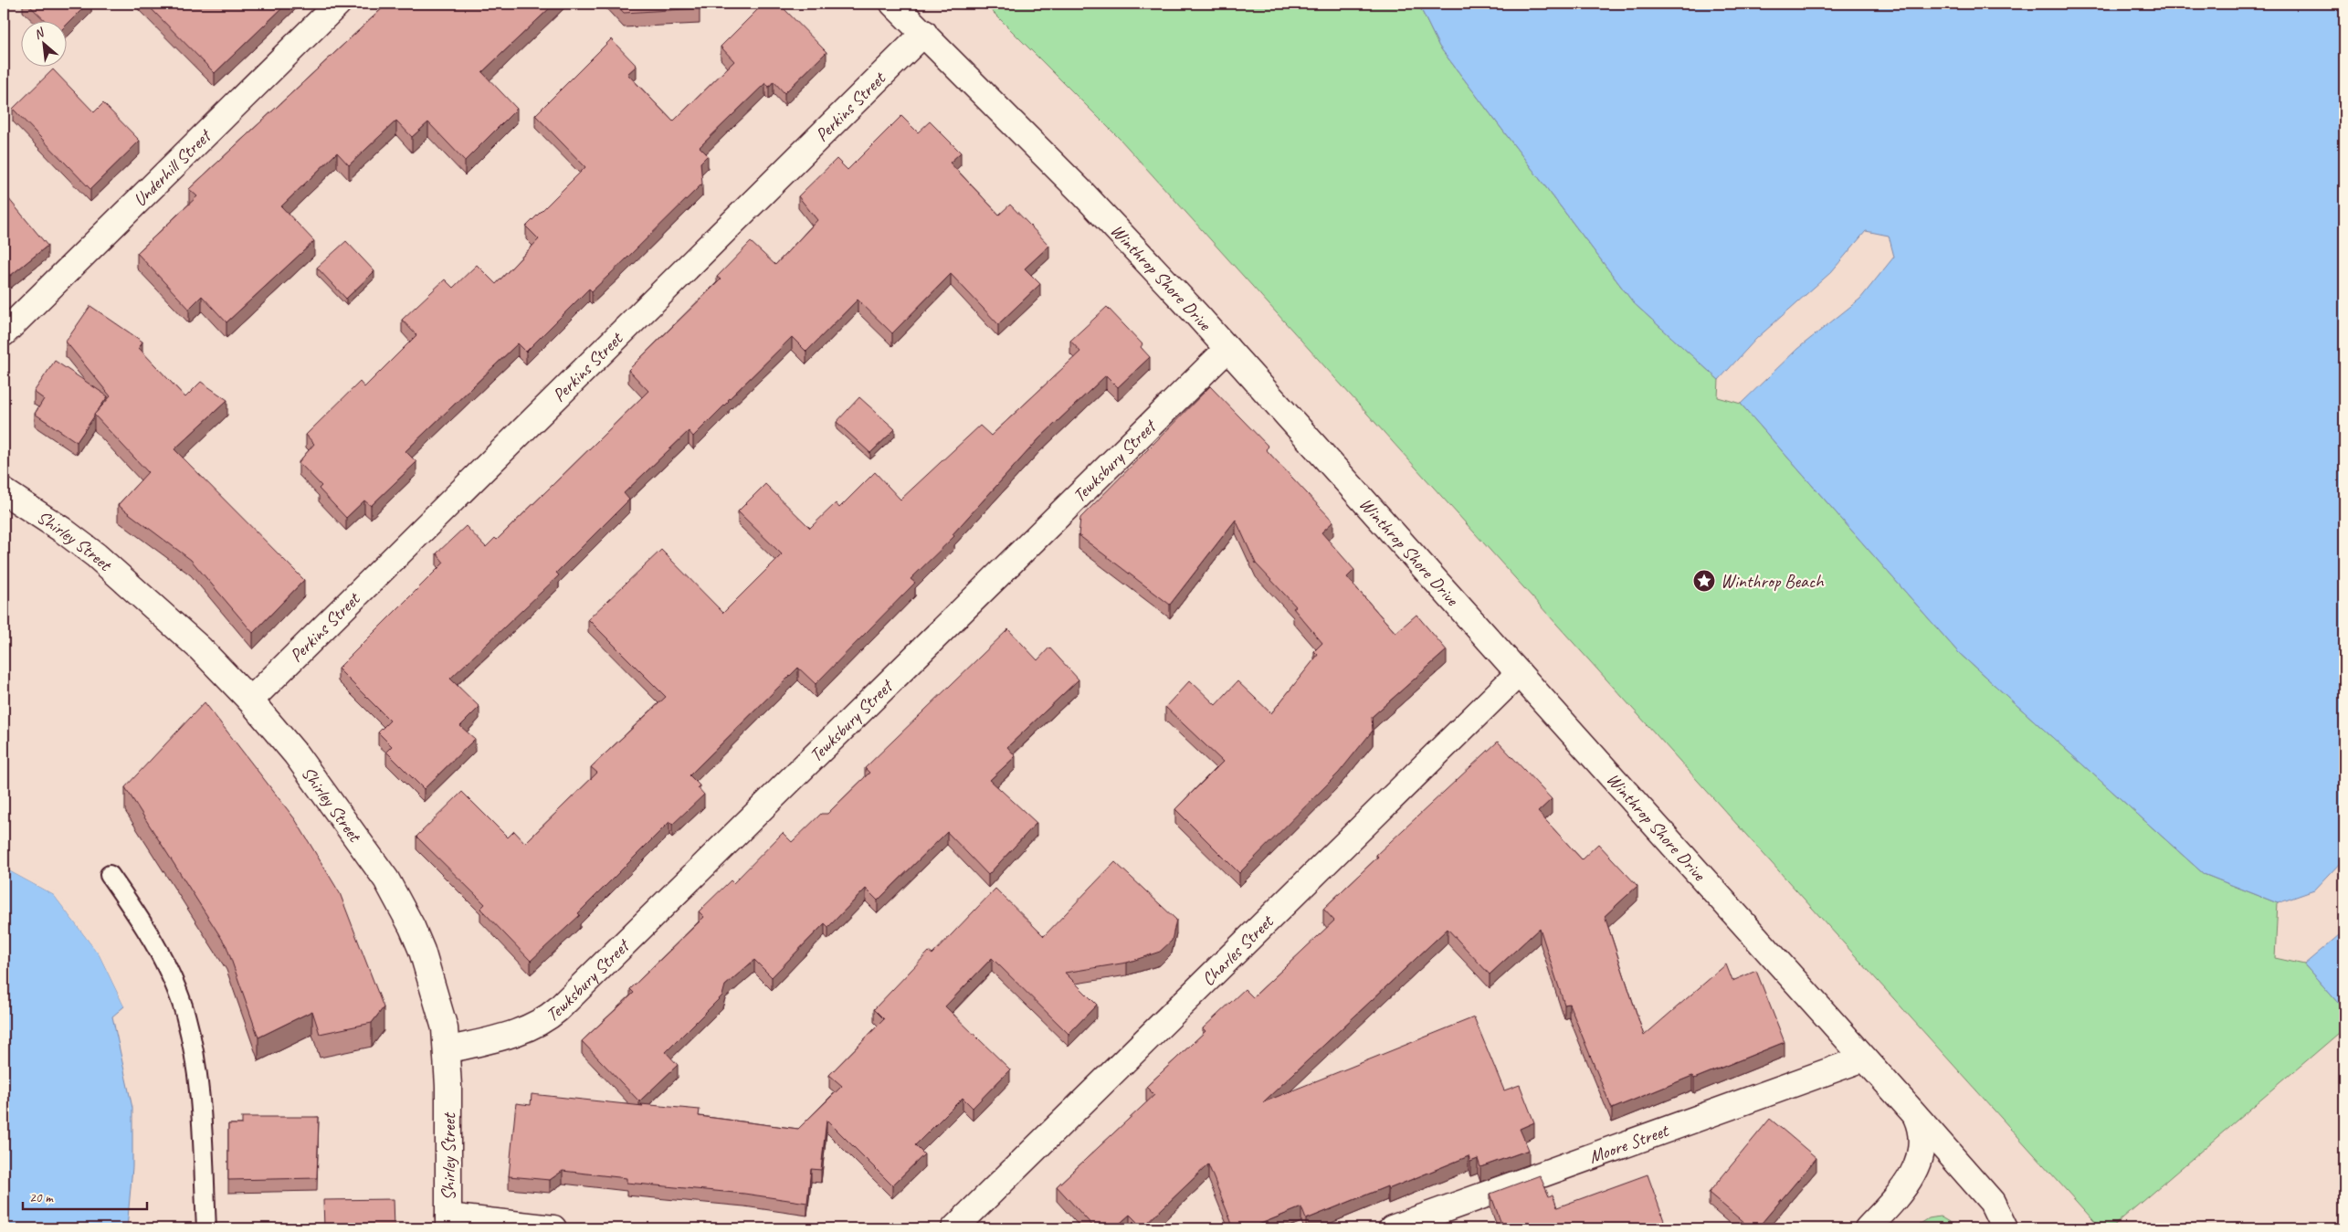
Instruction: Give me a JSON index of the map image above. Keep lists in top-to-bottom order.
{
  "streets": {
    "street": [
      "Perkins Street",
      "Underhill Street",
      "Winthrop Shore Drive",
      "Tewksbury Street",
      "Shirley Street",
      "Charles Street",
      "Moore Street"
    ]
  },
  "crossings": [
    ["Perkins Street", "Winthrop Shore Drive"],
    ["Perkins Street", "Shirley Street"],
    ["Winthrop Shore Drive", "Tewksbury Street"],
    ["Winthrop Shore Drive", "Charles Street"],
    ["Winthrop Shore Drive", "Moore Street"],
    ["Tewksbury Street", "Shirley Street"]
  ],
  "places": {
    "place": ["Winthrop Beach"]
  },
  "scale_bar": "20 m",
  "north": "top left"
}
